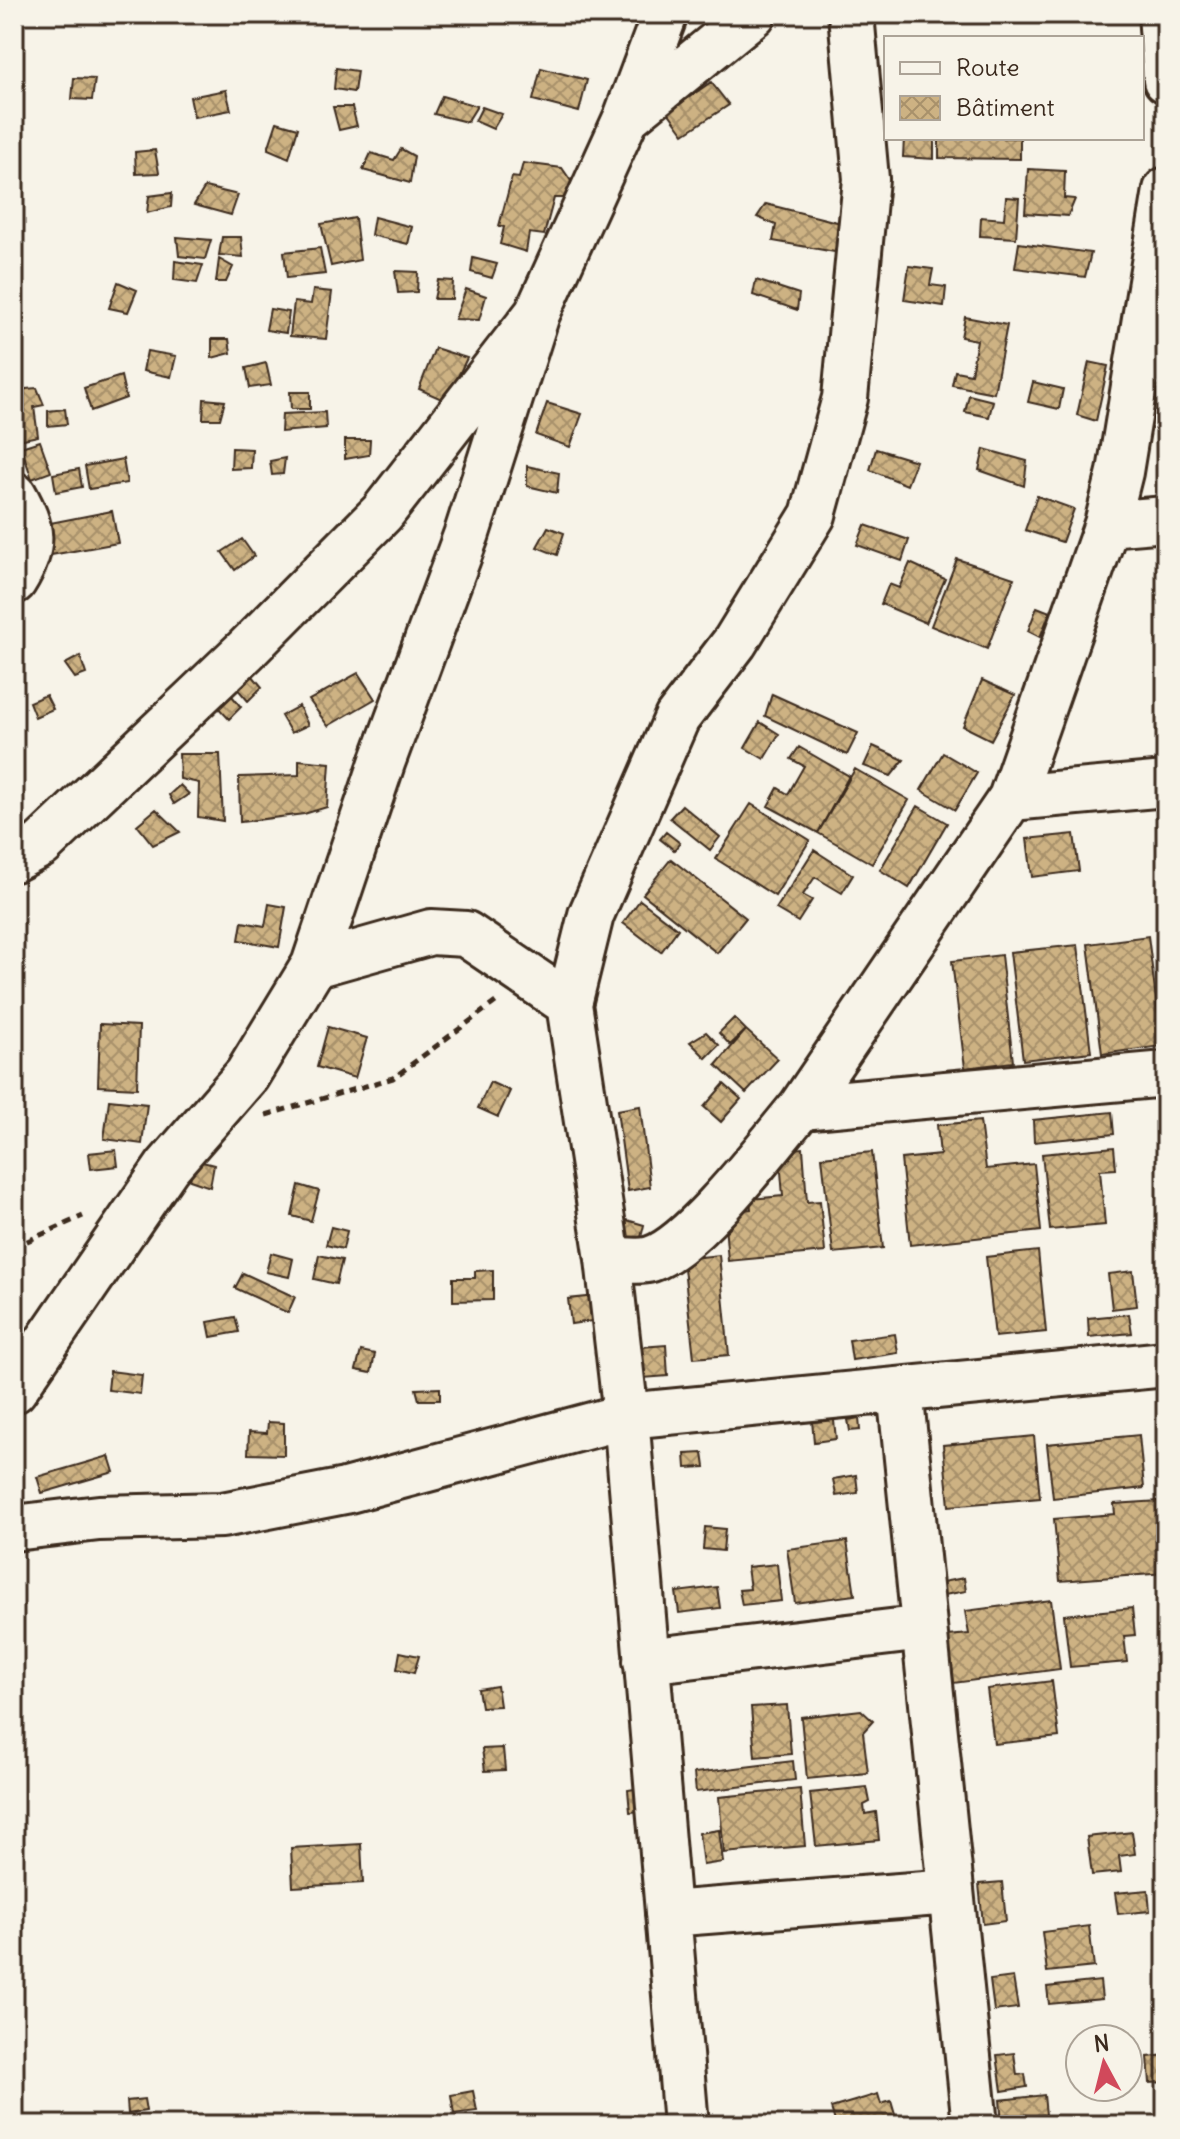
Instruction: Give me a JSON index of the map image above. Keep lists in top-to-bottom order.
{
  "legend": ["Route", "Bâtiment"],
  "north": "top"
}
